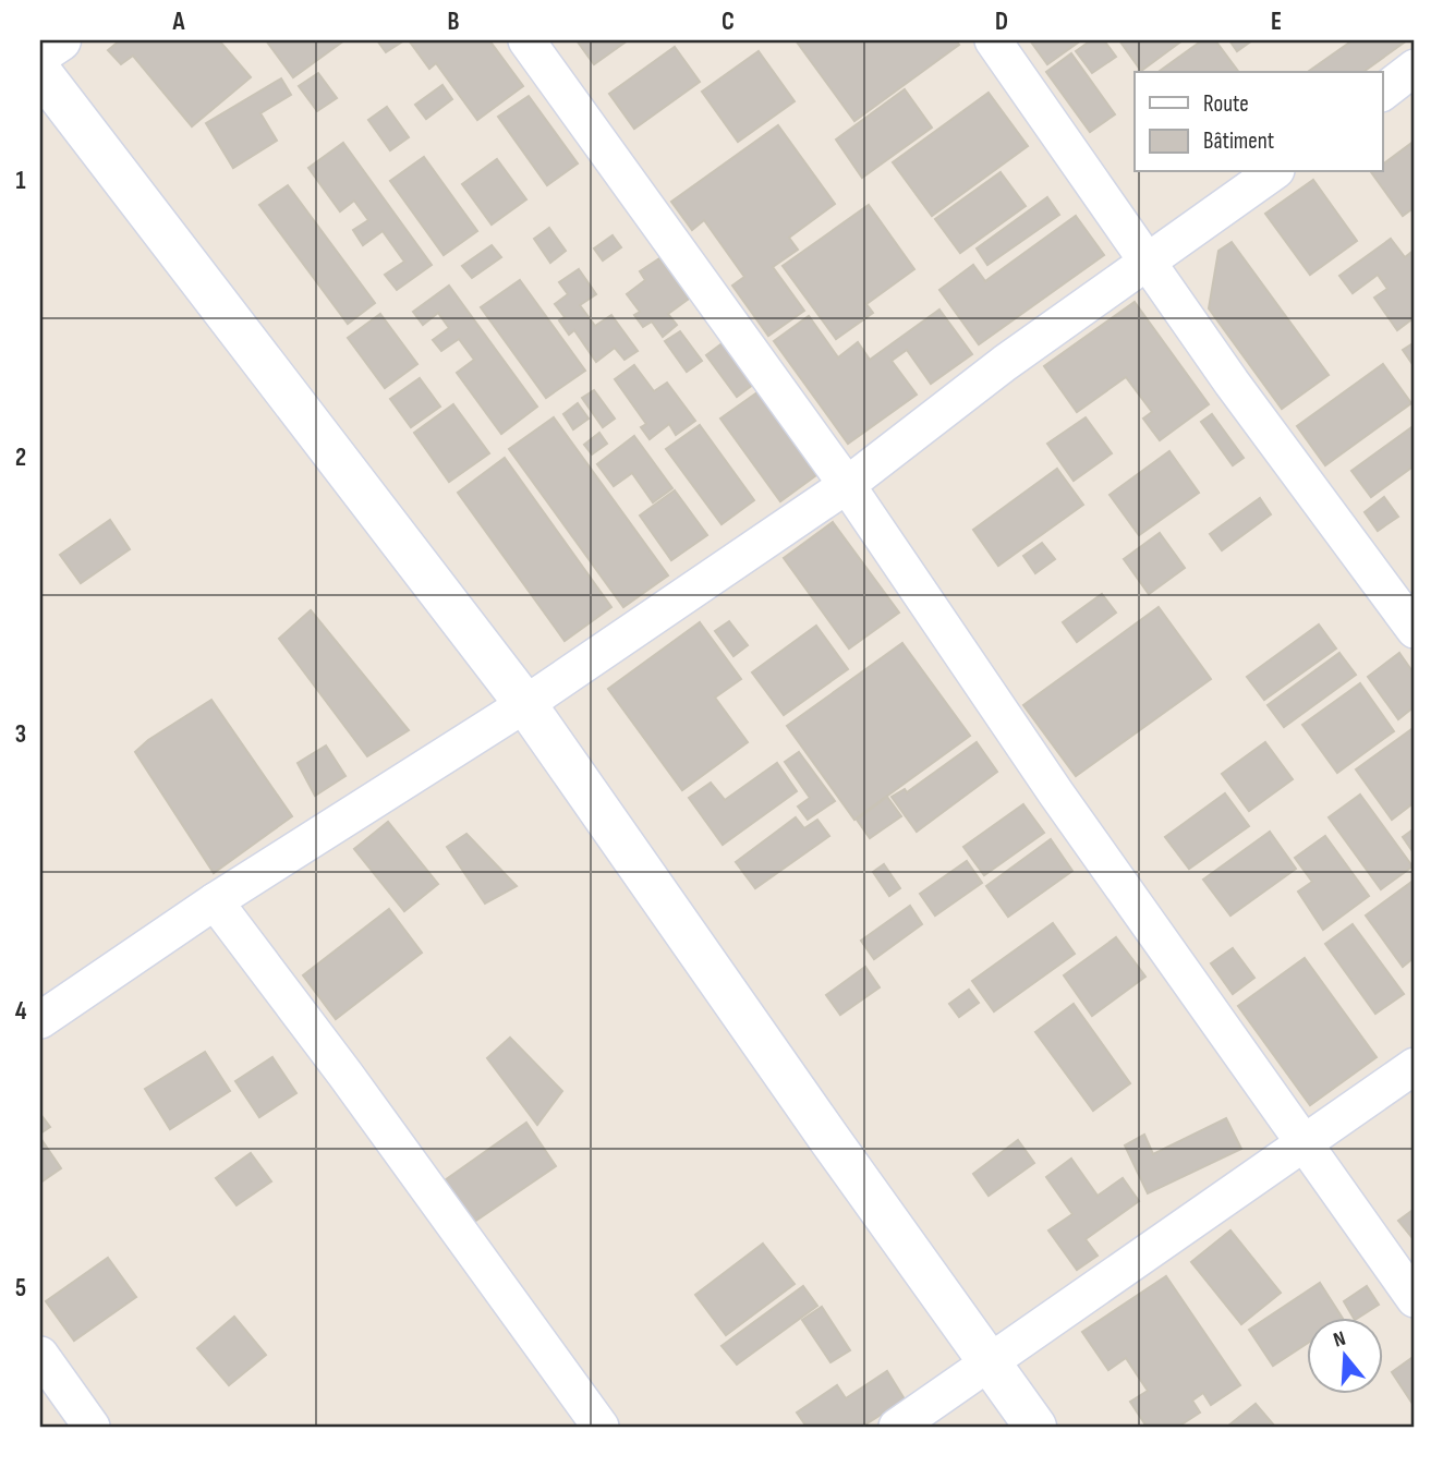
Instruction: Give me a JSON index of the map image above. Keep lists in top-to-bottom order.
{
  "legend": ["Route", "Bâtiment"],
  "north": "top",
  "grid": {
    "columns": [
      "A",
      "B",
      "C",
      "D",
      "E"
    ],
    "rows": [
      "1",
      "2",
      "3",
      "4",
      "5"
    ]
  }
}
